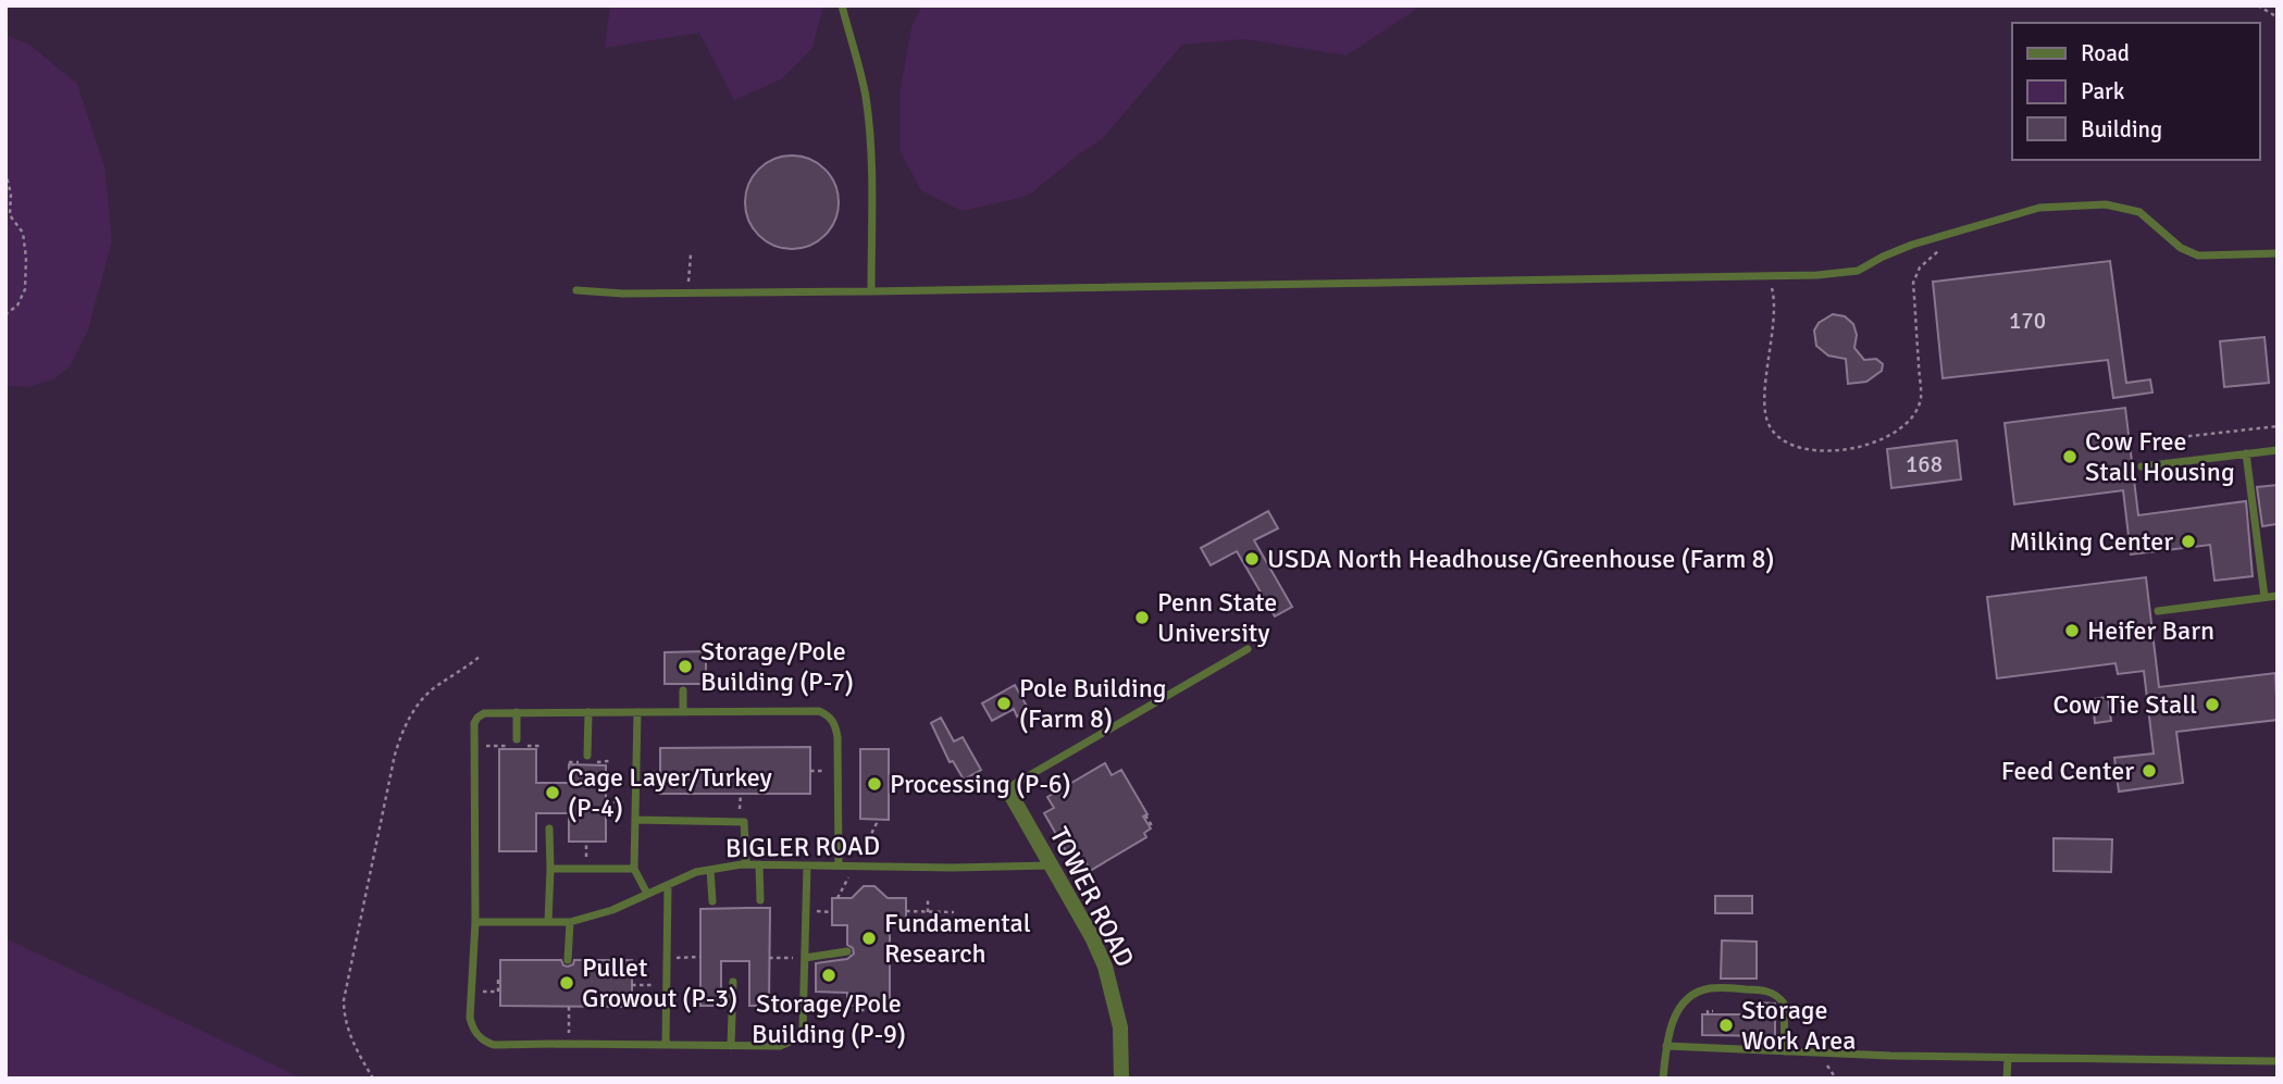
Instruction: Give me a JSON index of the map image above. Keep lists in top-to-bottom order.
{
  "streets": {
    "street": ["TOWER ROAD"],
    "lane": ["BIGLER ROAD"]
  },
  "crossings": [
    ["BIGLER ROAD", "TOWER ROAD"]
  ],
  "places": [
    "Cow Free Stall Housing",
    "Milking Center",
    "USDA North Headhouse/Greenhouse (Farm 8)",
    "Penn State University",
    "Heifer Barn",
    "Storage/Pole Building (P-7)",
    "Pole Building (Farm 8)",
    "Cow Tie Stall",
    "Feed Center",
    "Processing (P-6)",
    "Cage Layer/Turkey (P-4)",
    "Fundamental Research",
    "Storage/Pole Building (P-9)",
    "Pullet Growout (P-3)",
    "Storage Work Area"
  ],
  "house_numbers": ["170", "168"],
  "legend": ["Road", "Park", "Building"]
}
